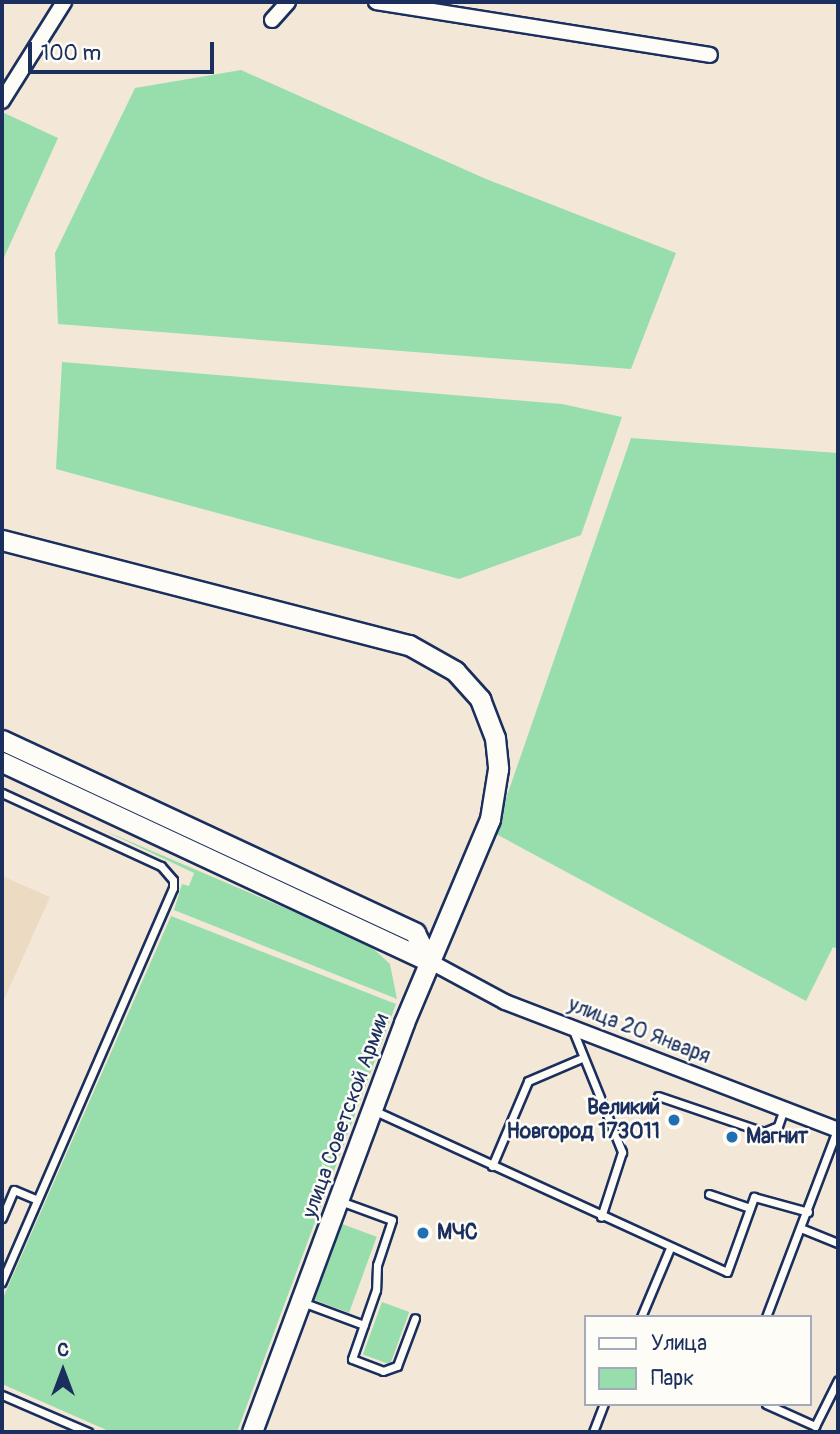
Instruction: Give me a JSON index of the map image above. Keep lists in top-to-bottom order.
{
  "streets": {
    "main road": ["улица Советской Армии"],
    "street": ["улица 20 Января"]
  },
  "crossings": [
    ["улица 20 Января", "улица Советской Армии"]
  ],
  "places": ["Великий Новгород 173011", "Магнит", "МЧС"],
  "legend": ["Улица", "Парк"],
  "scale_bar": "100 m",
  "north": "top"
}
